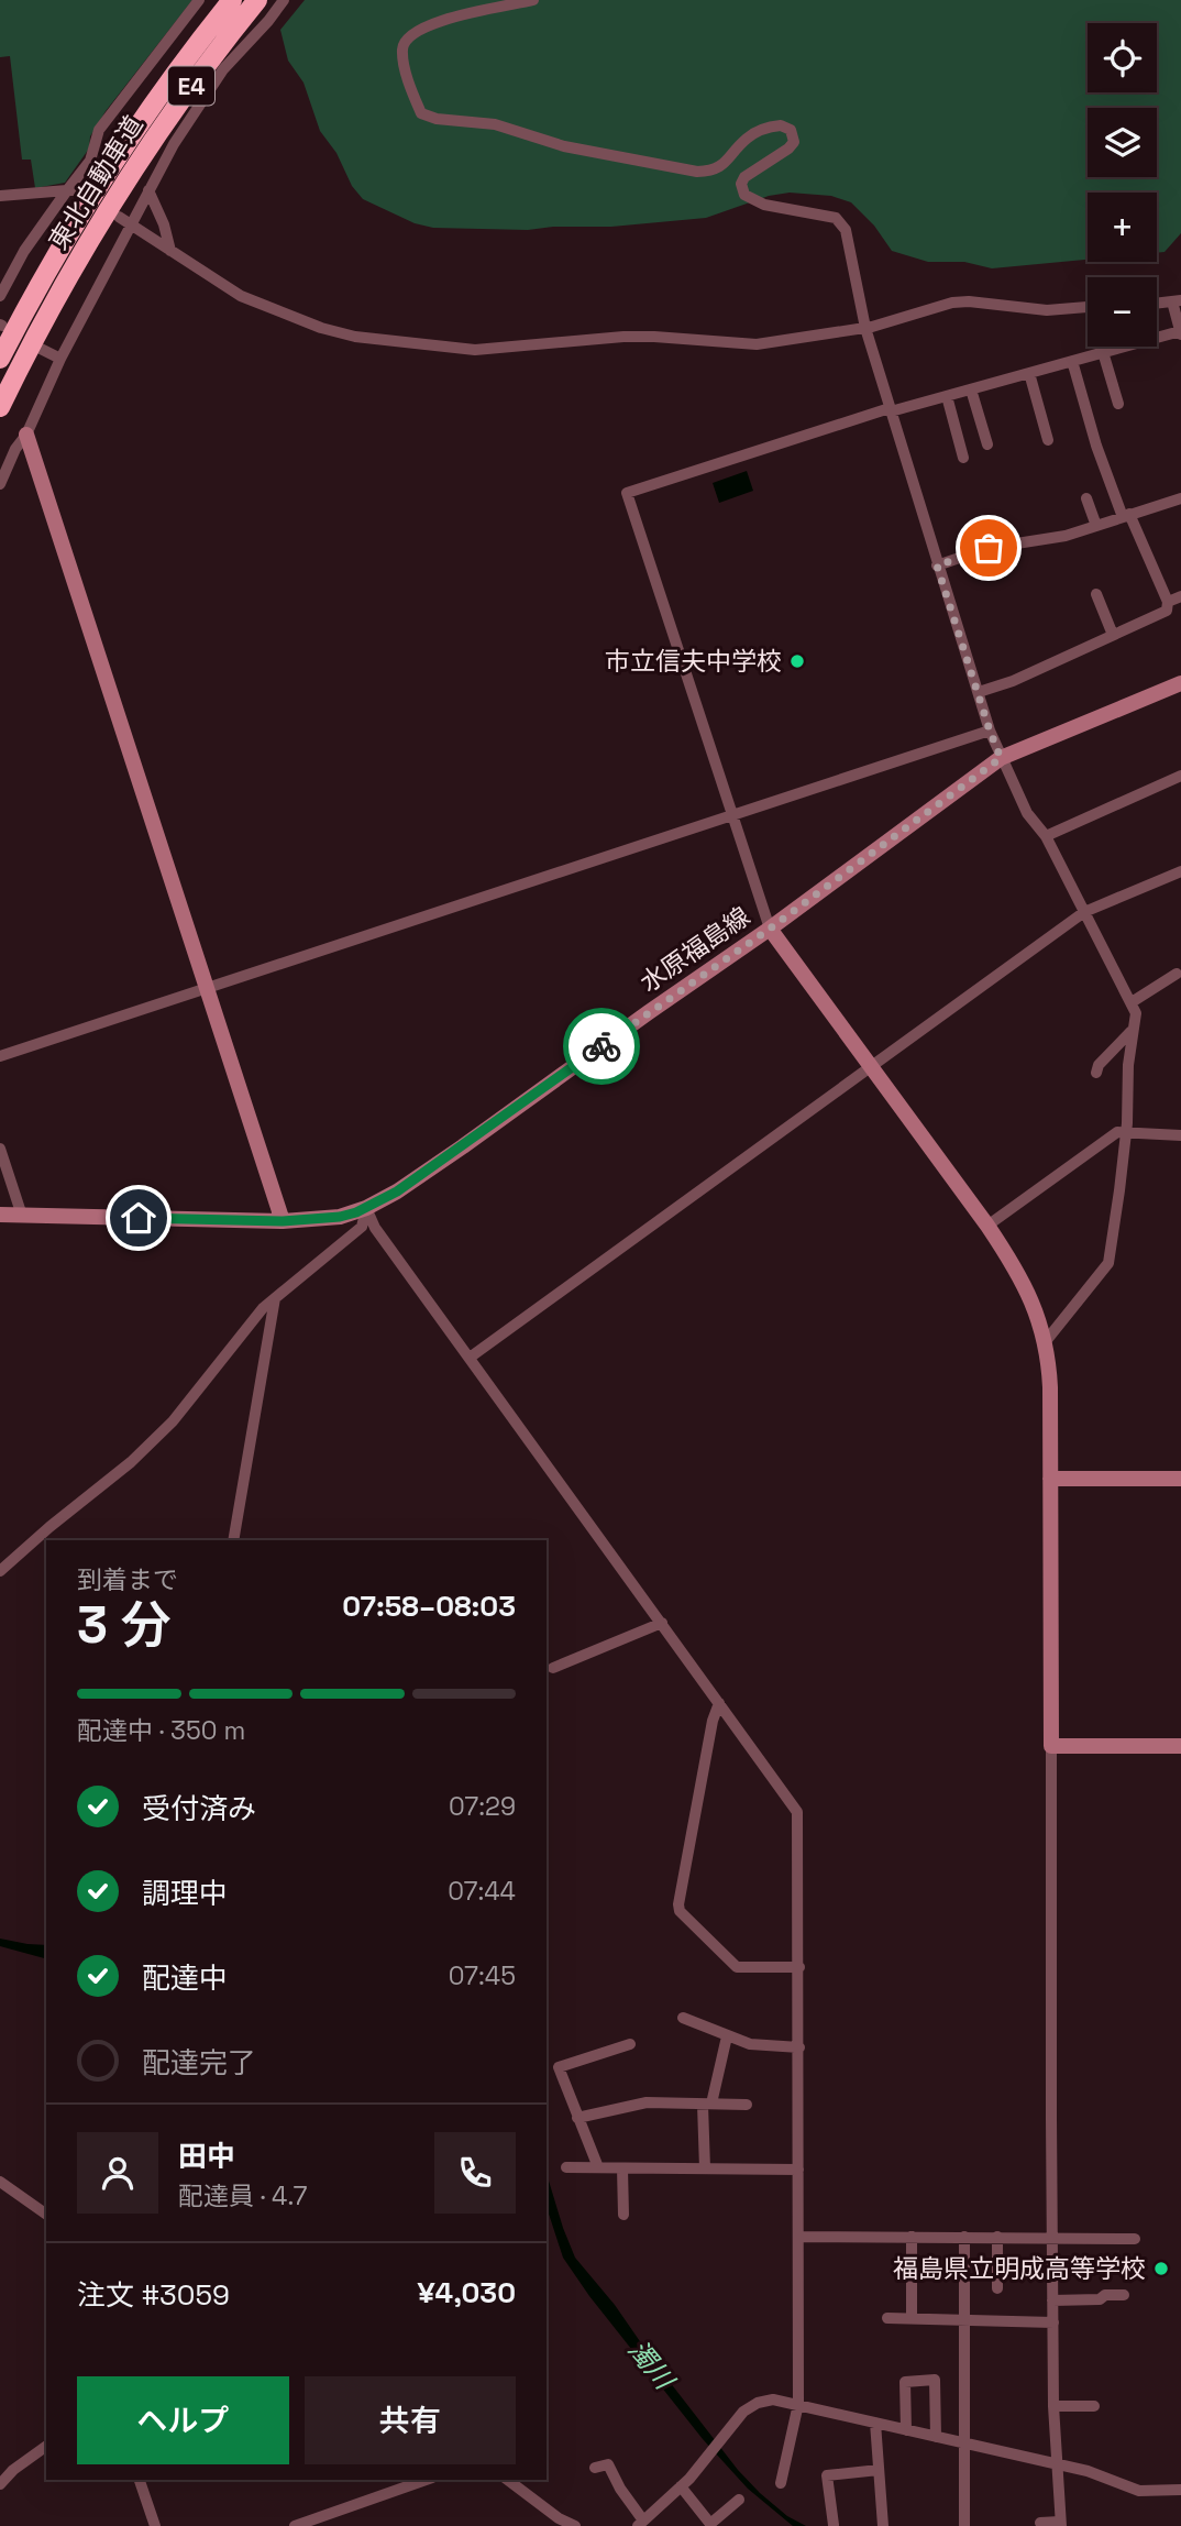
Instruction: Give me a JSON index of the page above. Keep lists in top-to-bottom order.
{
  "streets": {
    "highway": ["E4", "東北自動車道"],
    "street": ["水原福島線"]
  },
  "water": ["濁川"],
  "places": ["市立信夫中学校", "福島県立明成高等学校"],
  "page": {
    "map_buttons": ["+", "−"],
    "heading": ["3 分", "到着まで", "07:58–08:03"],
    "panel": [
      "田中",
      "配達員 · 4.7",
      "注文 #3059",
      "¥4,030"
    ],
    "bar": "配達中 · 350 m",
    "list": [
      ["受付済み", "07:29"],
      ["調理中", "07:44"],
      ["配達中", "07:45"],
      "配達完了"
    ],
    "buttons": ["ヘルプ", "共有"]
  }
}
